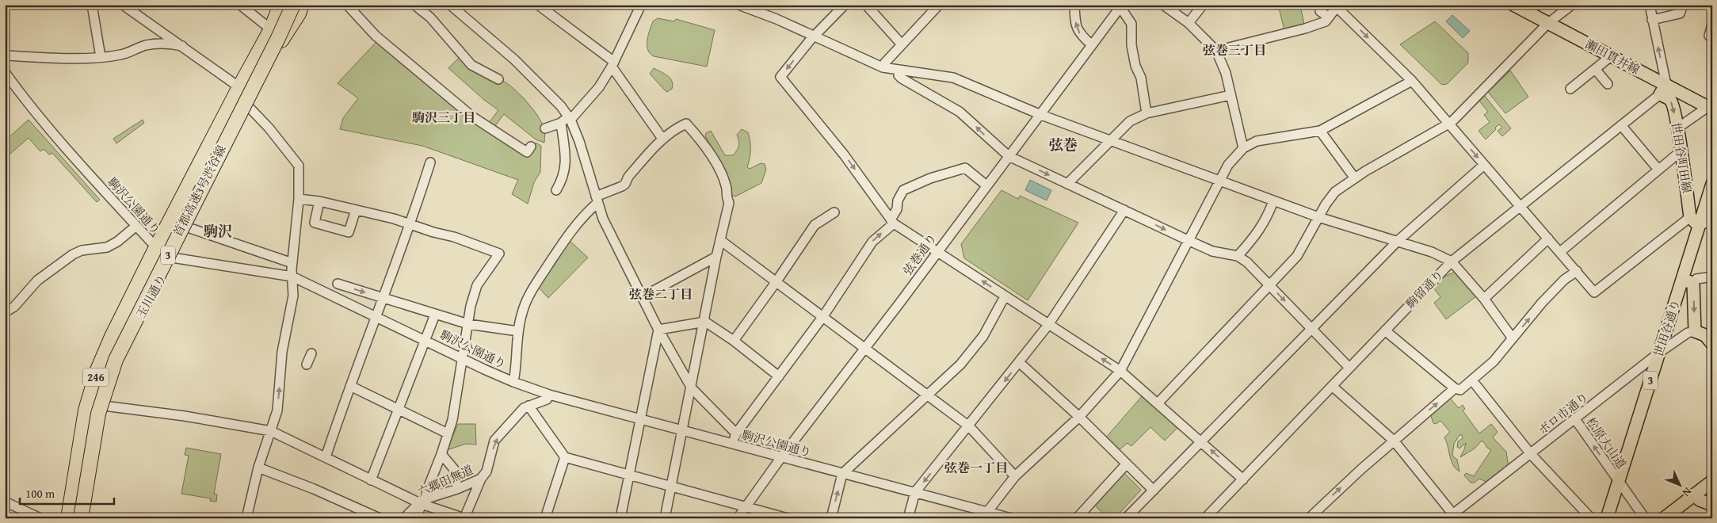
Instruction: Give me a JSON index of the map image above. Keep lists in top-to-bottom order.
{
  "streets": {
    "highway": [
      "首都高速3号渋谷線",
      "3",
      "玉川通り",
      "246"
    ],
    "main road": ["瀬田貫井線", "世田谷町田線", "世田谷通り"],
    "street": [
      "駒沢公園通り",
      "弦巻通り",
      "駒留通り",
      "ボロ市通り",
      "松原大山道",
      "六郷田無道"
    ]
  },
  "crossings": [
    ["瀬田貫井線", "世田谷町田線"],
    ["瀬田貫井線", "駒留通り"],
    ["世田谷町田線", "駒留通り"],
    ["世田谷町田線", "世田谷通り"],
    ["首都高速3号渋谷線", "玉川通り"],
    ["駒沢公園通り", "弦巻通り"],
    ["駒沢公園通り", "玉川通り"],
    ["駒沢公園通り", "六郷田無道"],
    ["3", "世田谷通り"],
    ["3", "ボロ市通り"],
    ["世田谷通り", "ボロ市通り"],
    ["世田谷通り", "松原大山道"],
    ["ボロ市通り", "松原大山道"]
  ],
  "districts": [
    "弦巻三丁目",
    "駒沢三丁目",
    "弦巻",
    "駒沢",
    "弦巻二丁目",
    "弦巻一丁目"
  ],
  "scale_bar": "100 m",
  "north": "bottom right"
}
